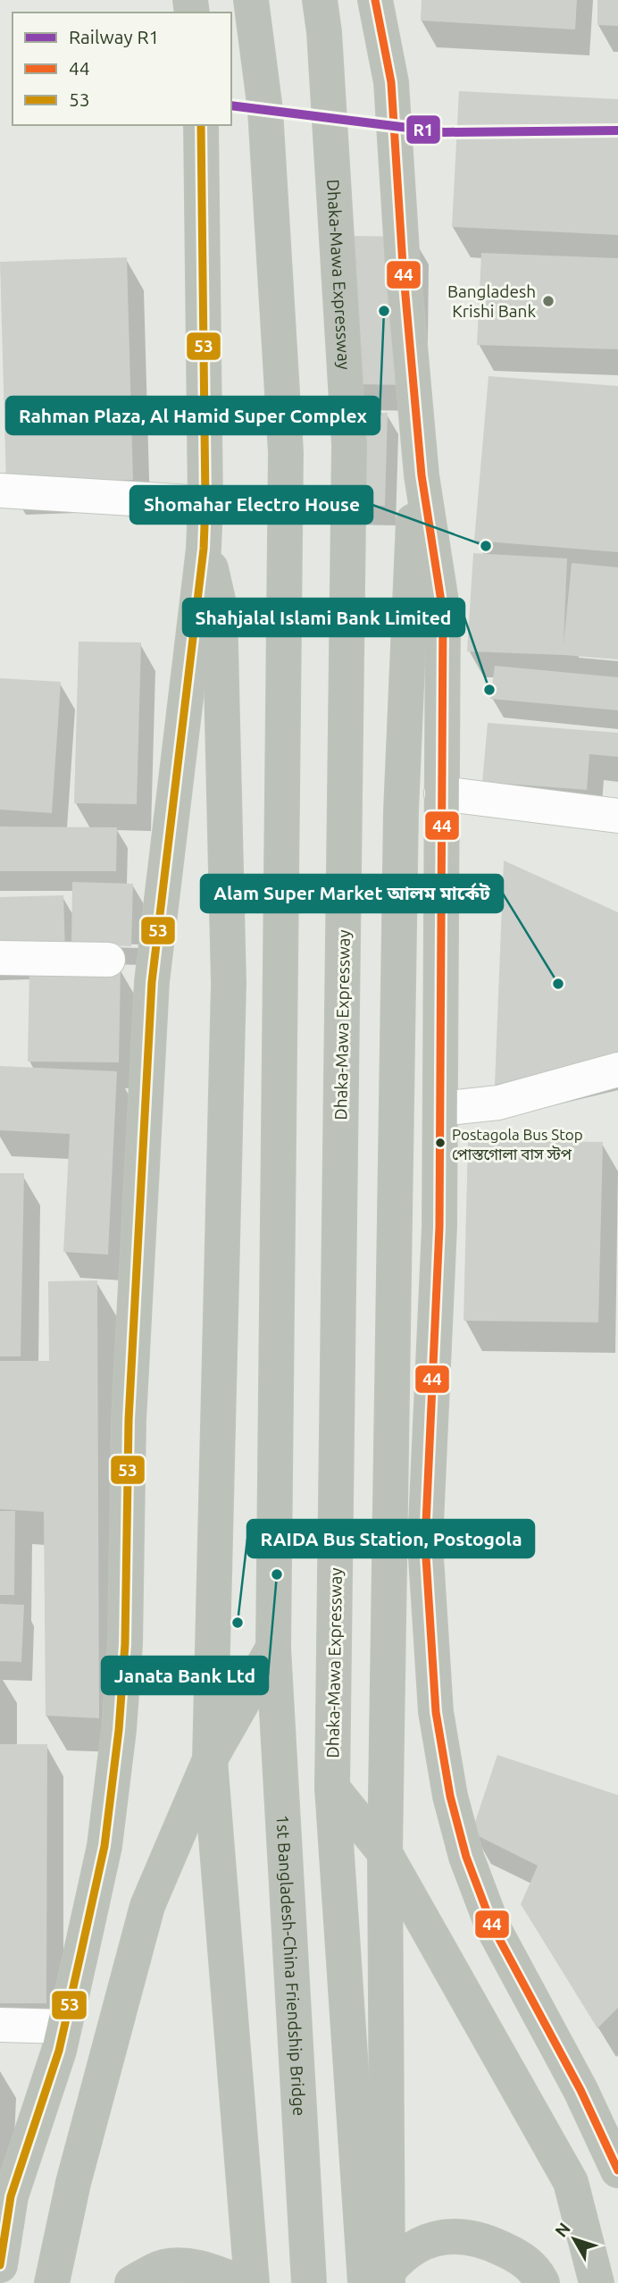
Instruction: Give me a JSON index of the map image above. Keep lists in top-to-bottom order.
{
  "streets": {
    "highway": ["Dhaka-Mawa Expressway", "1st Bangladesh-China Friendship Bridge"]
  },
  "places": [
    "Bangladesh Krishi Bank",
    "Rahman Plaza, Al Hamid Super Complex",
    "Shomahar Electro House",
    "Shahjalal Islami Bank Limited",
    "Alam Super Market আলম মার্কেট",
    "Postagola Bus Stop পোস্তগোলা বাস স্টপ",
    "Janata Bank Ltd",
    "RAIDA Bus Station, Postogola"
  ],
  "lines": ["transit line 44", "rail line R1", "transit line 53"],
  "legend": ["Railway R1", "44", "53"],
  "north": "top left"
}
